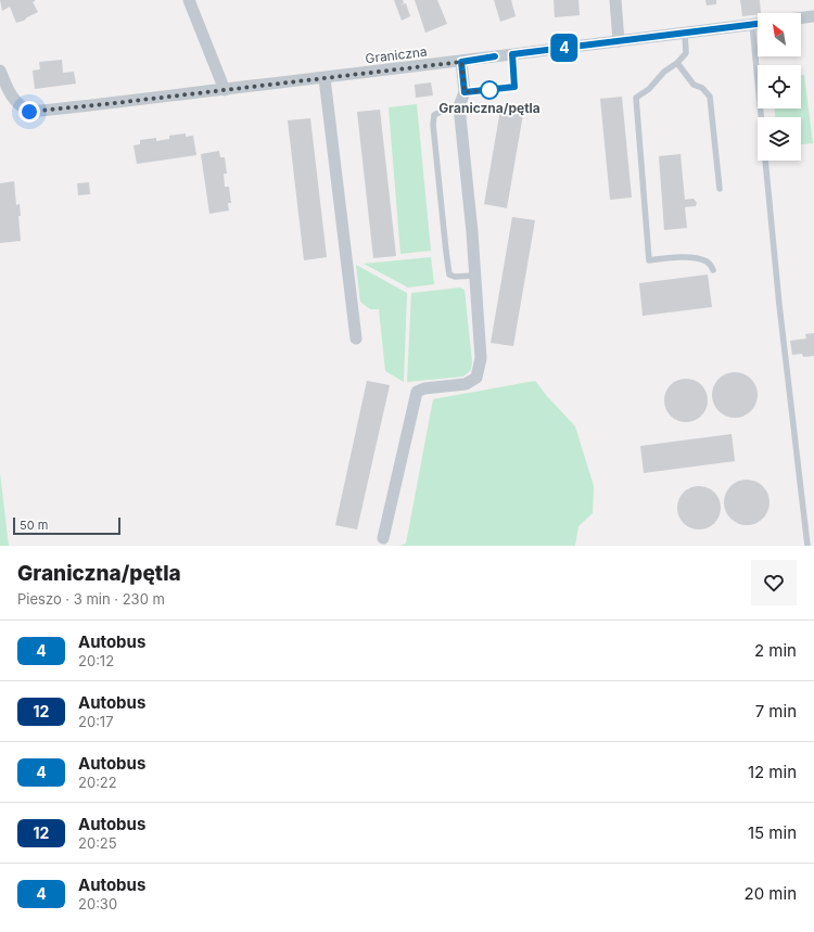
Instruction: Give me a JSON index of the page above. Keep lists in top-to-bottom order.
{
  "streets": {
    "street": ["Graniczna"]
  },
  "places": ["Graniczna/pętla"],
  "lines": ["bus line 4"],
  "scale_bar": "50 m",
  "north": "top left",
  "page": {
    "on_map": "4",
    "scale": "50 m",
    "heading": ["Graniczna/pętla", "Pieszo · 3 min · 230 m"],
    "list": [
      {
        "mark": "4",
        "name": "Autobus",
        "note": "20:12",
        "value": "2 min"
      },
      {
        "mark": "12",
        "name": "Autobus",
        "note": "20:17",
        "value": "7 min"
      },
      {
        "mark": "4",
        "name": "Autobus",
        "note": "20:22",
        "value": "12 min"
      },
      {
        "mark": "12",
        "name": "Autobus",
        "note": "20:25",
        "value": "15 min"
      },
      {
        "mark": "4",
        "name": "Autobus",
        "note": "20:30",
        "value": "20 min"
      }
    ]
  }
}
